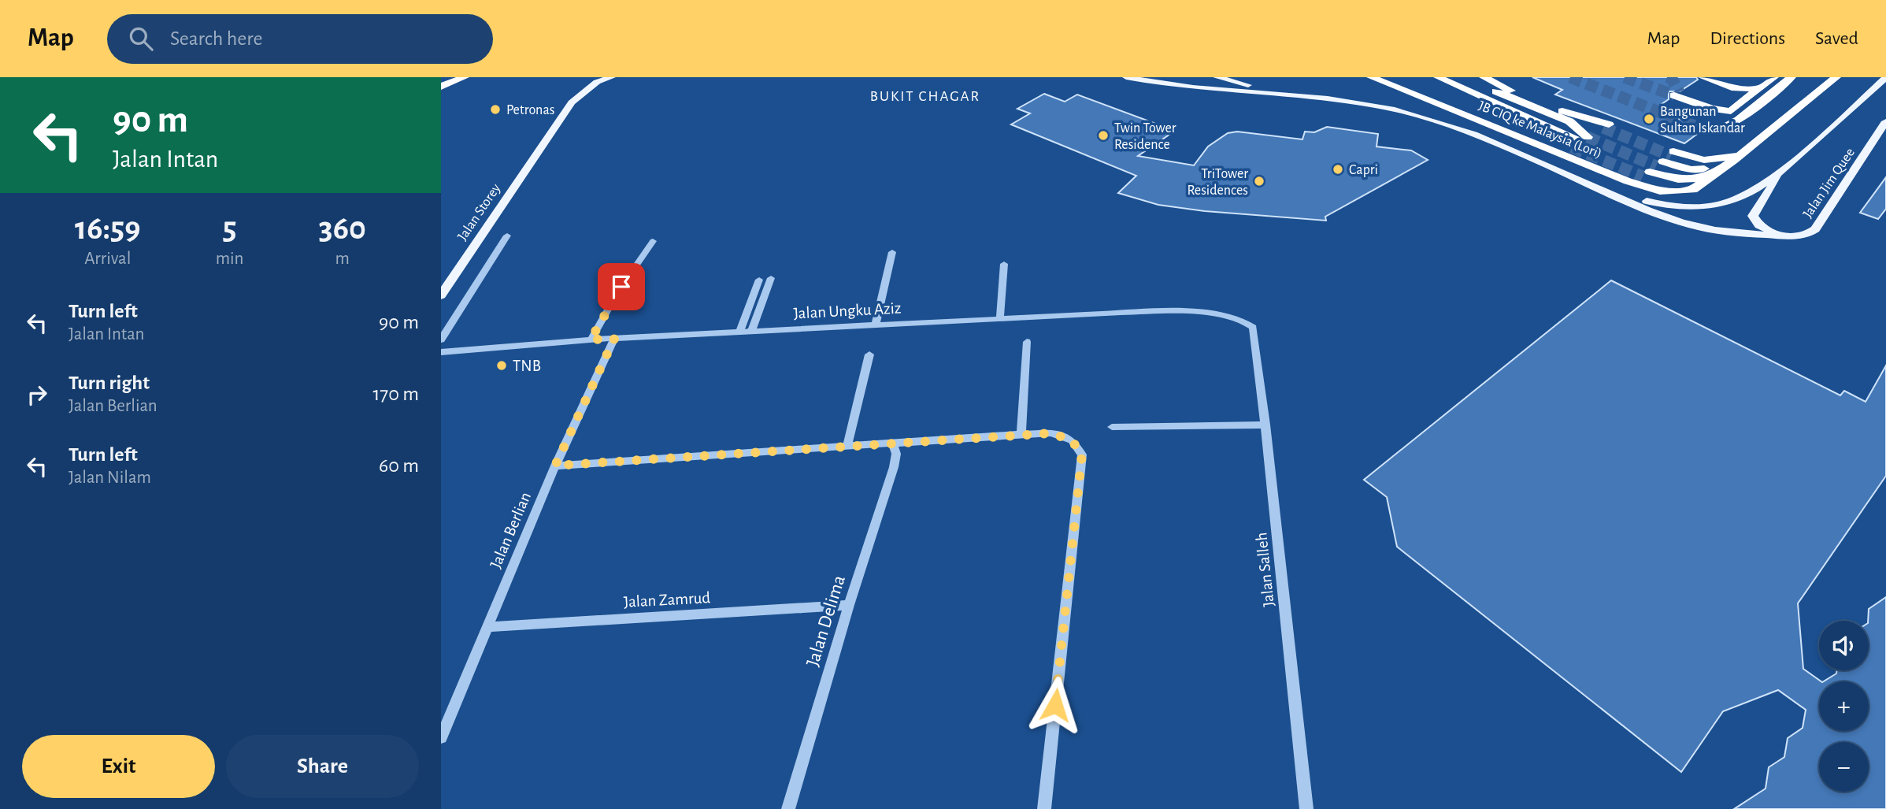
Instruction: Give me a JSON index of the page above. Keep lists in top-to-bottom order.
{
  "streets": {
    "highway": ["JB CIQ ke Malaysia (Lori)"],
    "main road": ["Jalan Jim Quee", "Jalan Storey"],
    "street": [
      "Jalan Ungku Aziz",
      "Jalan Berlian",
      "Jalan Salleh",
      "Jalan Zamrud",
      "Jalan Delima"
    ]
  },
  "crossings": [
    ["Jalan Ungku Aziz", "Jalan Berlian"],
    ["Jalan Ungku Aziz", "Jalan Salleh"],
    ["Jalan Berlian", "Jalan Zamrud"],
    ["Jalan Zamrud", "Jalan Delima"]
  ],
  "districts": ["BUKIT CHAGAR"],
  "places": [
    "Petronas",
    "Bangunan Sultan Iskandar",
    "Twin Tower Residence",
    "Capri",
    "TriTower Residences",
    "TNB"
  ],
  "page": {
    "header": "Map",
    "search": "Search here",
    "nav": ["Map", "Directions", "Saved"],
    "turn": ["90 m", "Jalan Intan"],
    "eta": [
      "16:59",
      "Arrival",
      "5",
      "min",
      "360",
      "m"
    ],
    "list": [
      {
        "name": "Turn left",
        "note": "Jalan Intan",
        "value": "90 m"
      },
      {
        "name": "Turn right",
        "note": "Jalan Berlian",
        "value": "170 m"
      },
      {
        "name": "Turn left",
        "note": "Jalan Nilam",
        "value": "60 m"
      }
    ],
    "map_buttons": ["+", "−"],
    "buttons": ["Exit", "Share"]
  }
}
